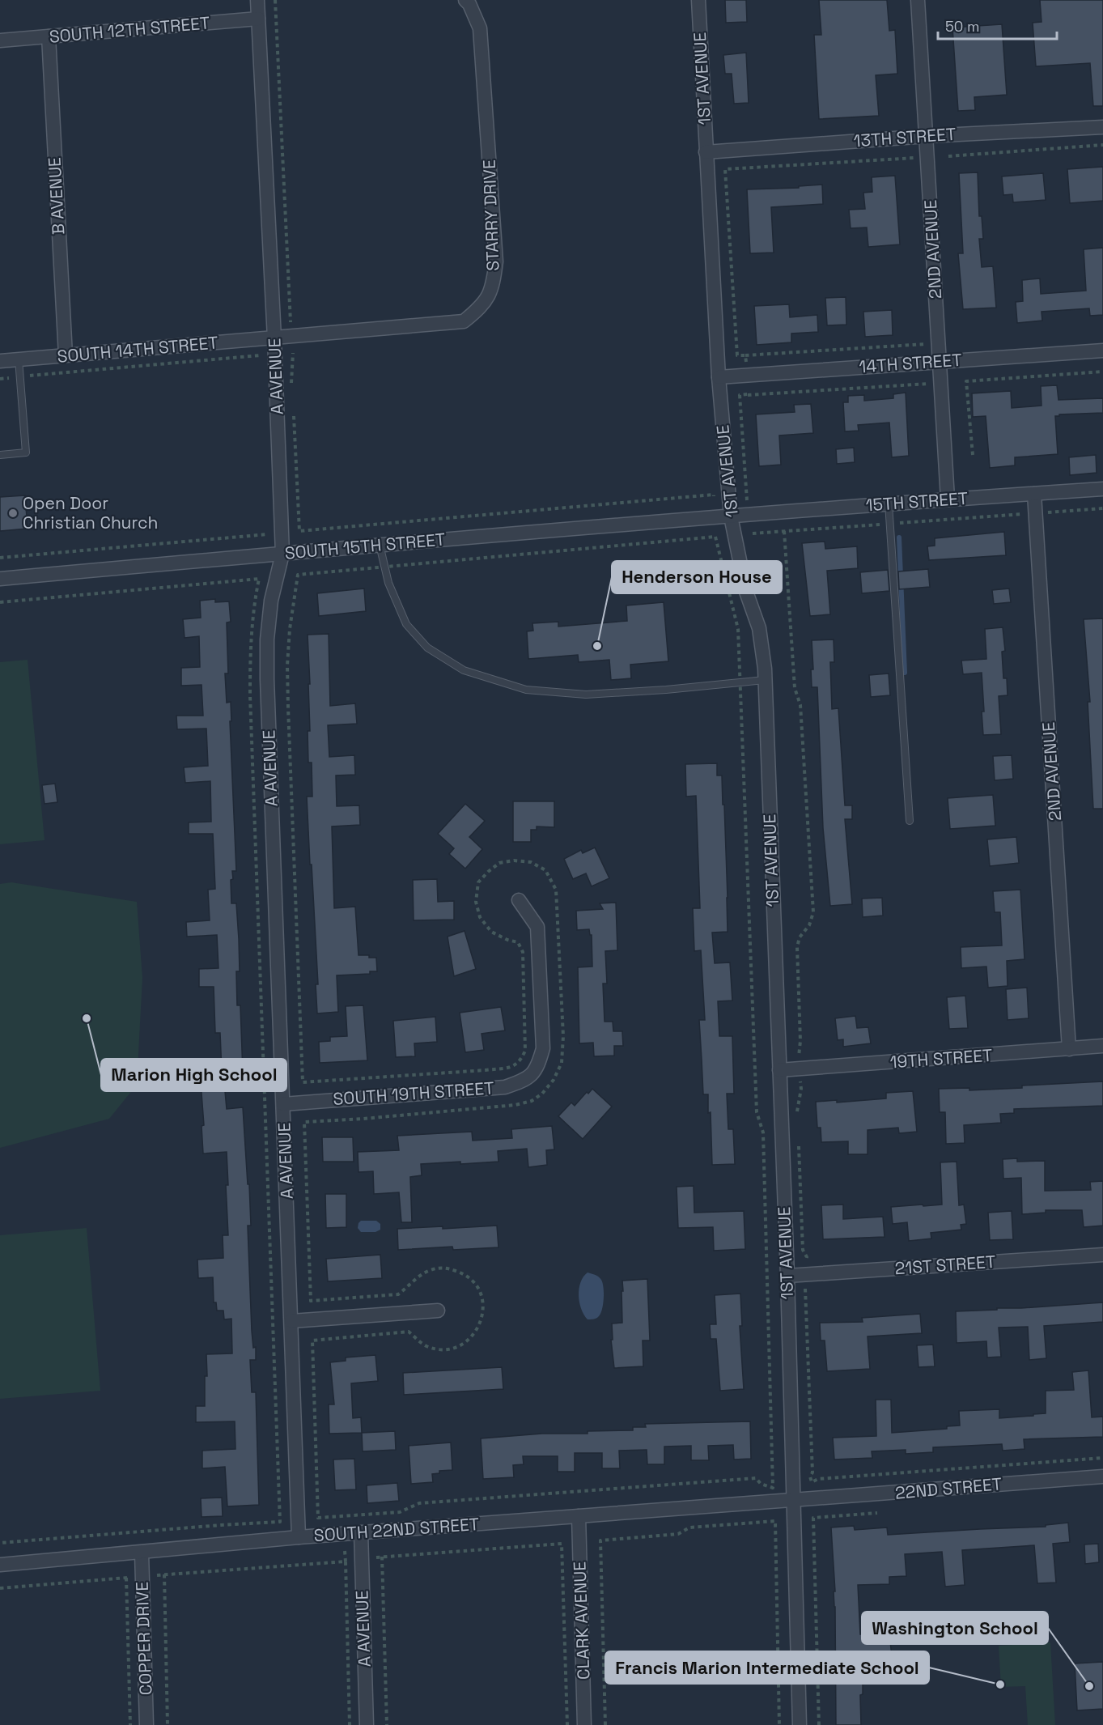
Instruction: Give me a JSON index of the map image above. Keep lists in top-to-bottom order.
{
  "streets": {
    "street": [
      "SOUTH 12TH STREET",
      "1ST AVENUE",
      "13TH STREET",
      "B AVENUE",
      "STARRY DRIVE",
      "2ND AVENUE",
      "SOUTH 14TH STREET",
      "14TH STREET",
      "A AVENUE",
      "15TH STREET",
      "SOUTH 15TH STREET",
      "19TH STREET",
      "SOUTH 19TH STREET",
      "21ST STREET",
      "22ND STREET",
      "SOUTH 22ND STREET",
      "CLARK AVENUE",
      "COPPER DRIVE"
    ]
  },
  "crossings": [
    ["SOUTH 12TH STREET", "B AVENUE"],
    ["SOUTH 12TH STREET", "A AVENUE"],
    ["1ST AVENUE", "13TH STREET"],
    ["1ST AVENUE", "14TH STREET"],
    ["1ST AVENUE", "15TH STREET"],
    ["1ST AVENUE", "SOUTH 15TH STREET"],
    ["1ST AVENUE", "19TH STREET"],
    ["1ST AVENUE", "21ST STREET"],
    ["1ST AVENUE", "22ND STREET"],
    ["1ST AVENUE", "SOUTH 22ND STREET"],
    ["13TH STREET", "2ND AVENUE"],
    ["B AVENUE", "SOUTH 14TH STREET"],
    ["STARRY DRIVE", "SOUTH 14TH STREET"],
    ["STARRY DRIVE", "A AVENUE"],
    ["2ND AVENUE", "14TH STREET"],
    ["2ND AVENUE", "15TH STREET"],
    ["2ND AVENUE", "19TH STREET"],
    ["SOUTH 14TH STREET", "A AVENUE"],
    ["A AVENUE", "SOUTH 15TH STREET"],
    ["A AVENUE", "SOUTH 19TH STREET"],
    ["A AVENUE", "SOUTH 22ND STREET"],
    ["15TH STREET", "SOUTH 15TH STREET"],
    ["22ND STREET", "SOUTH 22ND STREET"],
    ["SOUTH 22ND STREET", "CLARK AVENUE"],
    ["SOUTH 22ND STREET", "COPPER DRIVE"]
  ],
  "places": [
    "Open Door Christian Church",
    "Henderson House",
    "Marion High School",
    "Francis Marion Intermediate School",
    "Washington School"
  ],
  "scale_bar": "50 m"
}
